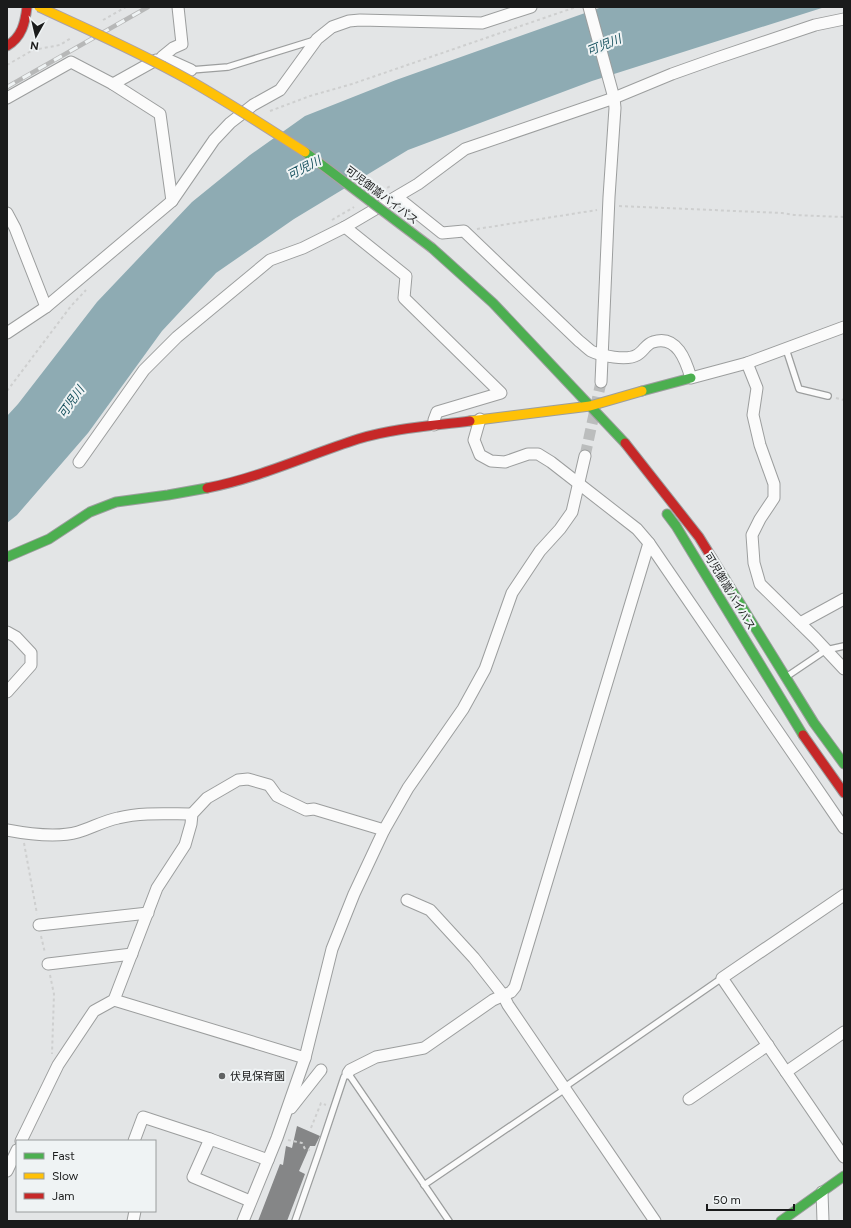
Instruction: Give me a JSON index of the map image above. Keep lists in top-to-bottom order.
{
  "streets": {
    "main road": ["可児御嵩バイパス"]
  },
  "water": ["可児川"],
  "places": ["伏見保育園"],
  "legend": ["Fast", "Slow", "Jam"],
  "scale_bar": "50 m",
  "north": "bottom"
}
